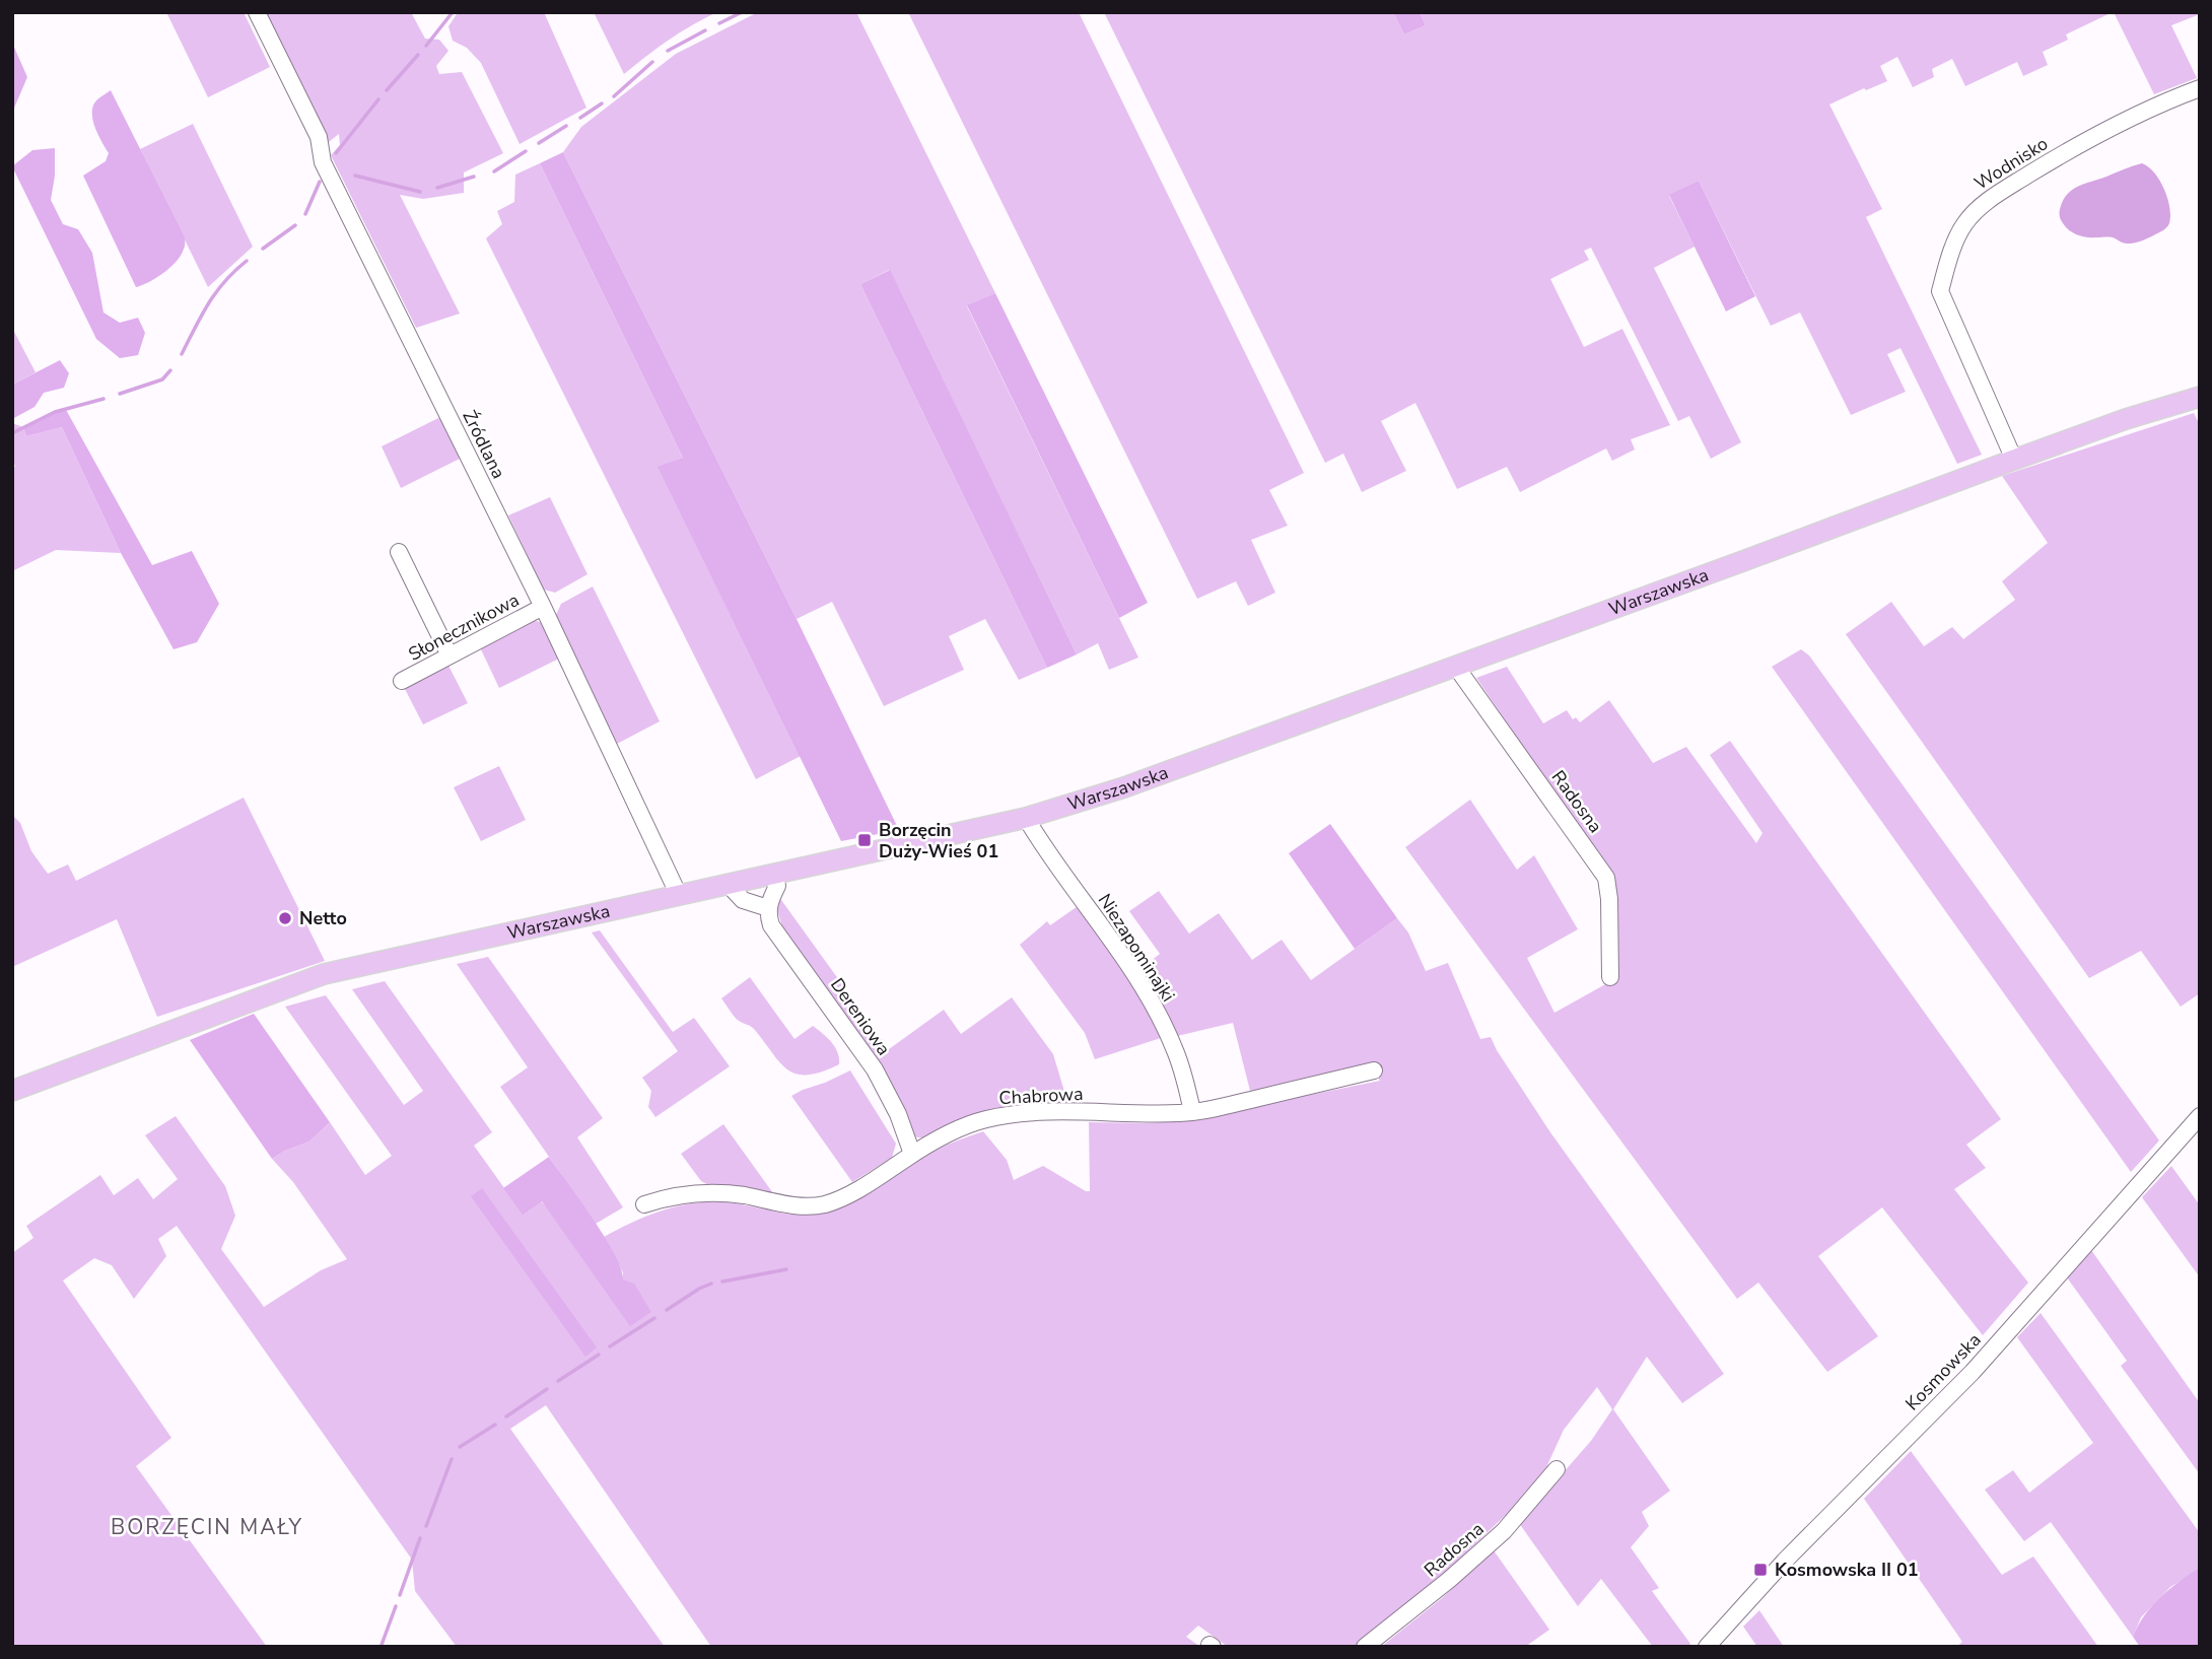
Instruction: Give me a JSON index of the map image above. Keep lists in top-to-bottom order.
{
  "streets": {
    "main road": ["Warszawska"],
    "street": [
      "Wodnisko",
      "Źródlana",
      "Słonecznikowa",
      "Radosna",
      "Niezapominajki",
      "Dereniowa",
      "Chabrowa",
      "Kosmowska"
    ]
  },
  "crossings": [
    ["Wodnisko", "Warszawska"],
    ["Źródlana", "Warszawska"],
    ["Źródlana", "Słonecznikowa"],
    ["Warszawska", "Radosna"],
    ["Warszawska", "Niezapominajki"],
    ["Niezapominajki", "Chabrowa"],
    ["Dereniowa", "Chabrowa"]
  ],
  "districts": ["BORZĘCIN MAŁY"],
  "places": {
    "transit": ["Borzęcin Duży-Wieś 01", "Kosmowska II 01"],
    "other": ["Netto"]
  }
}
